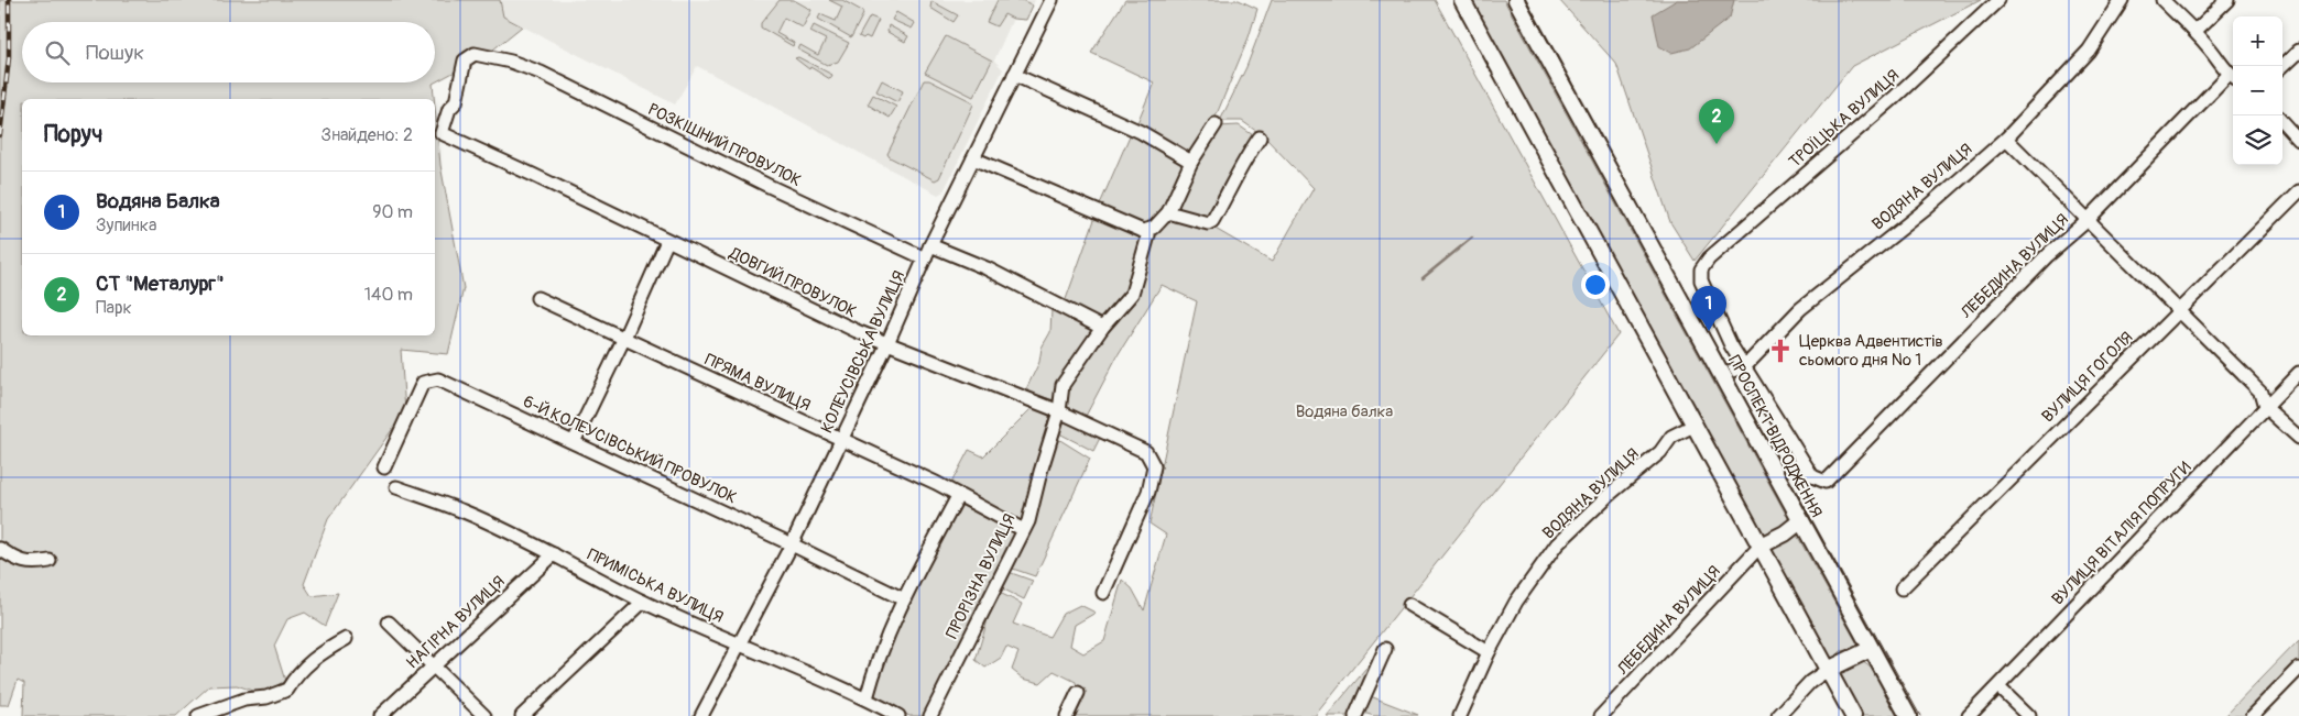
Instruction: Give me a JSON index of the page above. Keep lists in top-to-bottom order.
{
  "streets": {
    "main road": ["ПРОСПЕКТ ВІДРОДЖЕННЯ"],
    "street": [
      "ТРОЇЦЬКА ВУЛИЦЯ",
      "РОЗКІШНИЙ ПРОВУЛОК",
      "ВОДЯНА ВУЛИЦЯ",
      "ЛЕБЕДИНА ВУЛИЦЯ",
      "ДОВГИЙ ПРОВУЛОК",
      "КОЛЕУСІВСЬКА ВУЛИЦЯ",
      "ВУЛИЦЯ ГОГОЛЯ",
      "ПРЯМА ВУЛИЦЯ",
      "6-Й КОЛЕУСІВСЬКИЙ ПРОВУЛОК",
      "ВУЛИЦЯ ВІТАЛІЯ ПОПРУГИ",
      "ПРОРІЗНА ВУЛИЦЯ",
      "ПРИМІСЬКА ВУЛИЦЯ",
      "НАГІРНА ВУЛИЦЯ"
    ]
  },
  "crossings": [
    ["ТРОЇЦЬКА ВУЛИЦЯ", "ВОДЯНА ВУЛИЦЯ"],
    ["ТРОЇЦЬКА ВУЛИЦЯ", "ЛЕБЕДИНА ВУЛИЦЯ"],
    ["РОЗКІШНИЙ ПРОВУЛОК", "ДОВГИЙ ПРОВУЛОК"],
    ["РОЗКІШНИЙ ПРОВУЛОК", "КОЛЕУСІВСЬКА ВУЛИЦЯ"],
    ["ВОДЯНА ВУЛИЦЯ", "ЛЕБЕДИНА ВУЛИЦЯ"],
    ["ВОДЯНА ВУЛИЦЯ", "ПРОСПЕКТ ВІДРОДЖЕННЯ"],
    ["ДОВГИЙ ПРОВУЛОК", "КОЛЕУСІВСЬКА ВУЛИЦЯ"],
    ["ДОВГИЙ ПРОВУЛОК", "ПРОРІЗНА ВУЛИЦЯ"],
    ["КОЛЕУСІВСЬКА ВУЛИЦЯ", "ПРЯМА ВУЛИЦЯ"],
    ["КОЛЕУСІВСЬКА ВУЛИЦЯ", "6-Й КОЛЕУСІВСЬКИЙ ПРОВУЛОК"],
    ["КОЛЕУСІВСЬКА ВУЛИЦЯ", "ПРИМІСЬКА ВУЛИЦЯ"],
    ["ПРЯМА ВУЛИЦЯ", "ПРОРІЗНА ВУЛИЦЯ"],
    ["ПРИМІСЬКА ВУЛИЦЯ", "НАГІРНА ВУЛИЦЯ"]
  ],
  "parks": ["Водяна балка"],
  "places": {
    "church": ["Церква Адвентистів сьомого дня № 1"]
  },
  "page": {
    "map_buttons": ["+", "−"],
    "search": "Пошук",
    "pins": ["2", "1"],
    "heading": ["Поруч", "Знайдено: 2"],
    "list": [
      {
        "mark": "1",
        "name": "Водяна Балка",
        "note": "Зупинка",
        "value": "90 m"
      },
      {
        "mark": "2",
        "name": "СТ \"Металург\"",
        "note": "Парк",
        "value": "140 m"
      }
    ]
  }
}
